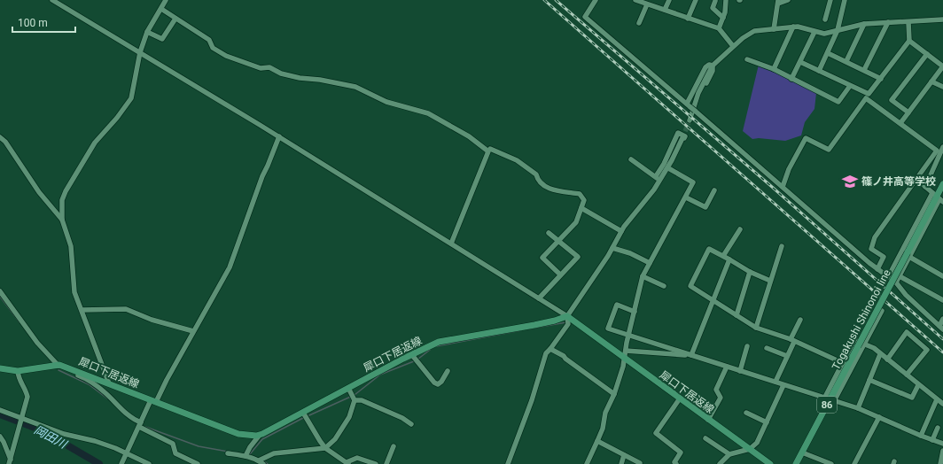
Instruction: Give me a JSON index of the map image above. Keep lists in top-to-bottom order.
{
  "streets": {
    "main road": ["Togakushi Shinonoi line", "犀口下居返線", "86"]
  },
  "water": ["岡田川"],
  "places": {
    "school or university": ["篠ノ井高等学校"]
  },
  "scale_bar": "100 m"
}
